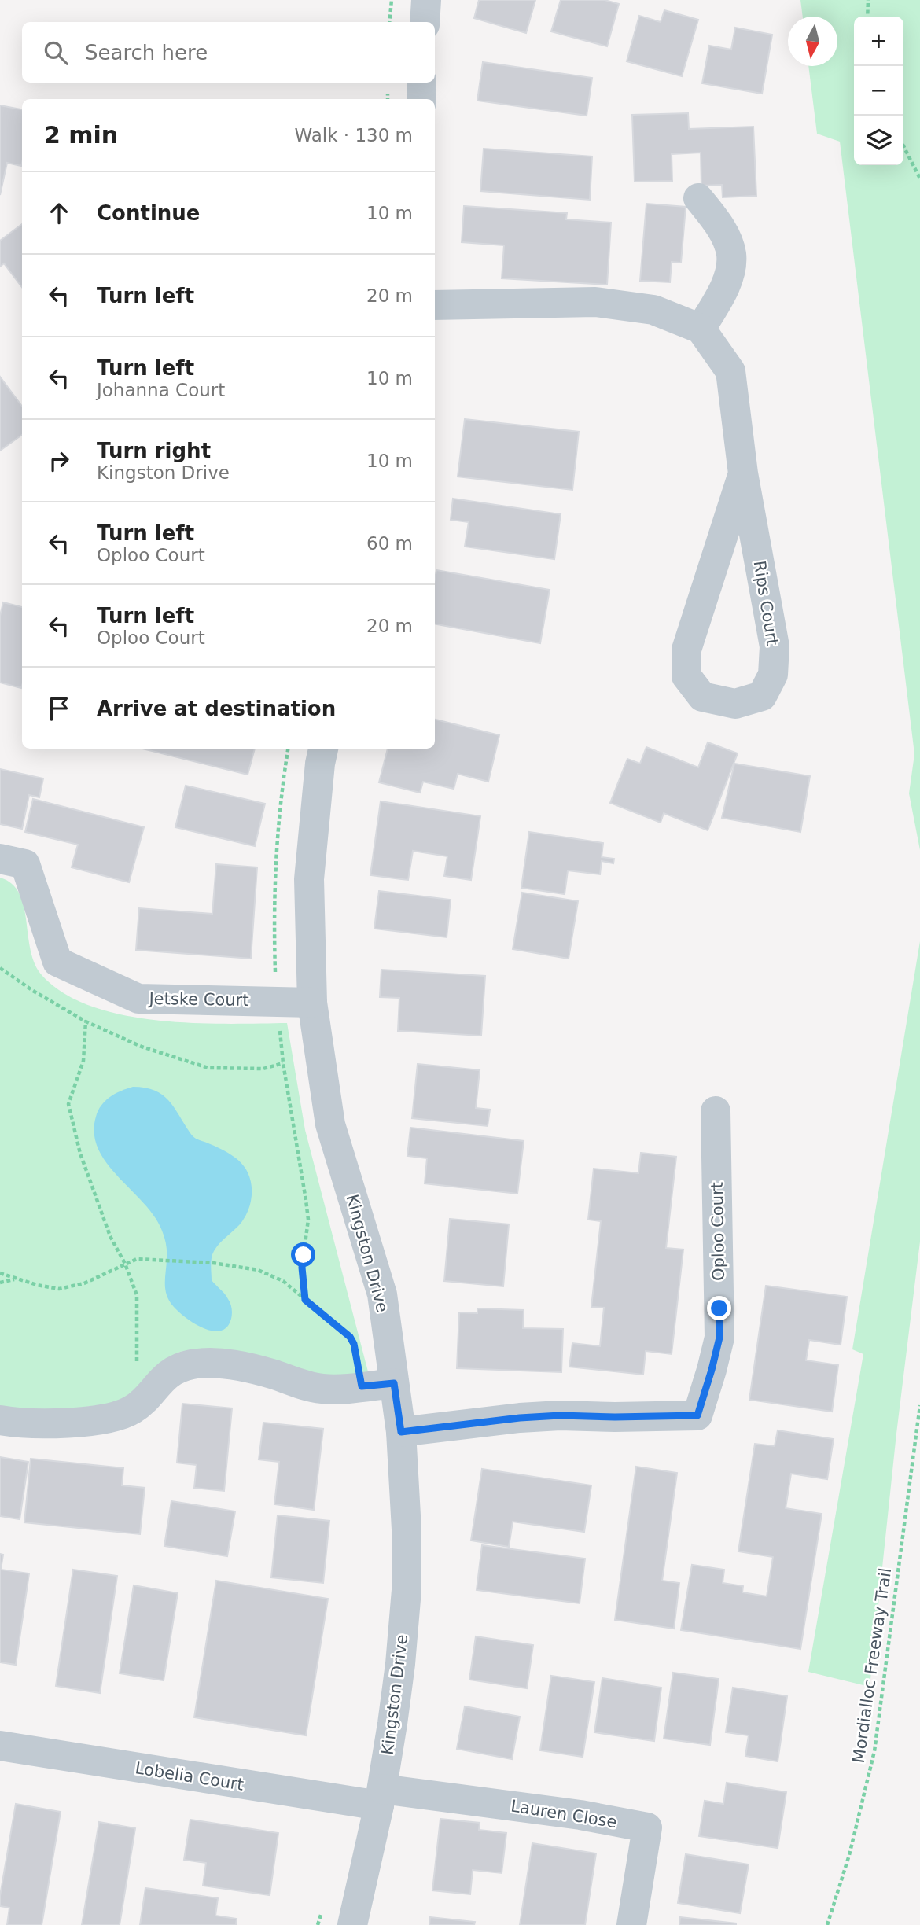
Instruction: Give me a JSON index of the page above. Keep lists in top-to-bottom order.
{
  "streets": {
    "street": [
      "Rips Court",
      "Jetske Court",
      "Oploo Court",
      "Kingston Drive",
      "Lobelia Court",
      "Lauren Close"
    ],
    "path": ["Mordialloc Freeway Trail"]
  },
  "crossings": [
    ["Jetske Court", "Kingston Drive"],
    ["Oploo Court", "Kingston Drive"],
    ["Kingston Drive", "Lobelia Court"],
    ["Kingston Drive", "Lauren Close"],
    ["Lobelia Court", "Lauren Close"]
  ],
  "north": "bottom",
  "page": {
    "map_buttons": ["+", "−"],
    "search": "Search here",
    "heading": ["2 min", "Walk · 130 m"],
    "list": [
      ["Continue", "10 m"],
      ["Turn left", "20 m"],
      ["Turn left", "Johanna Court", "10 m"],
      ["Turn right", "Kingston Drive", "10 m"],
      ["Turn left", "Oploo Court", "60 m"],
      ["Turn left", "Oploo Court", "20 m"],
      "Arrive at destination"
    ]
  }
}
